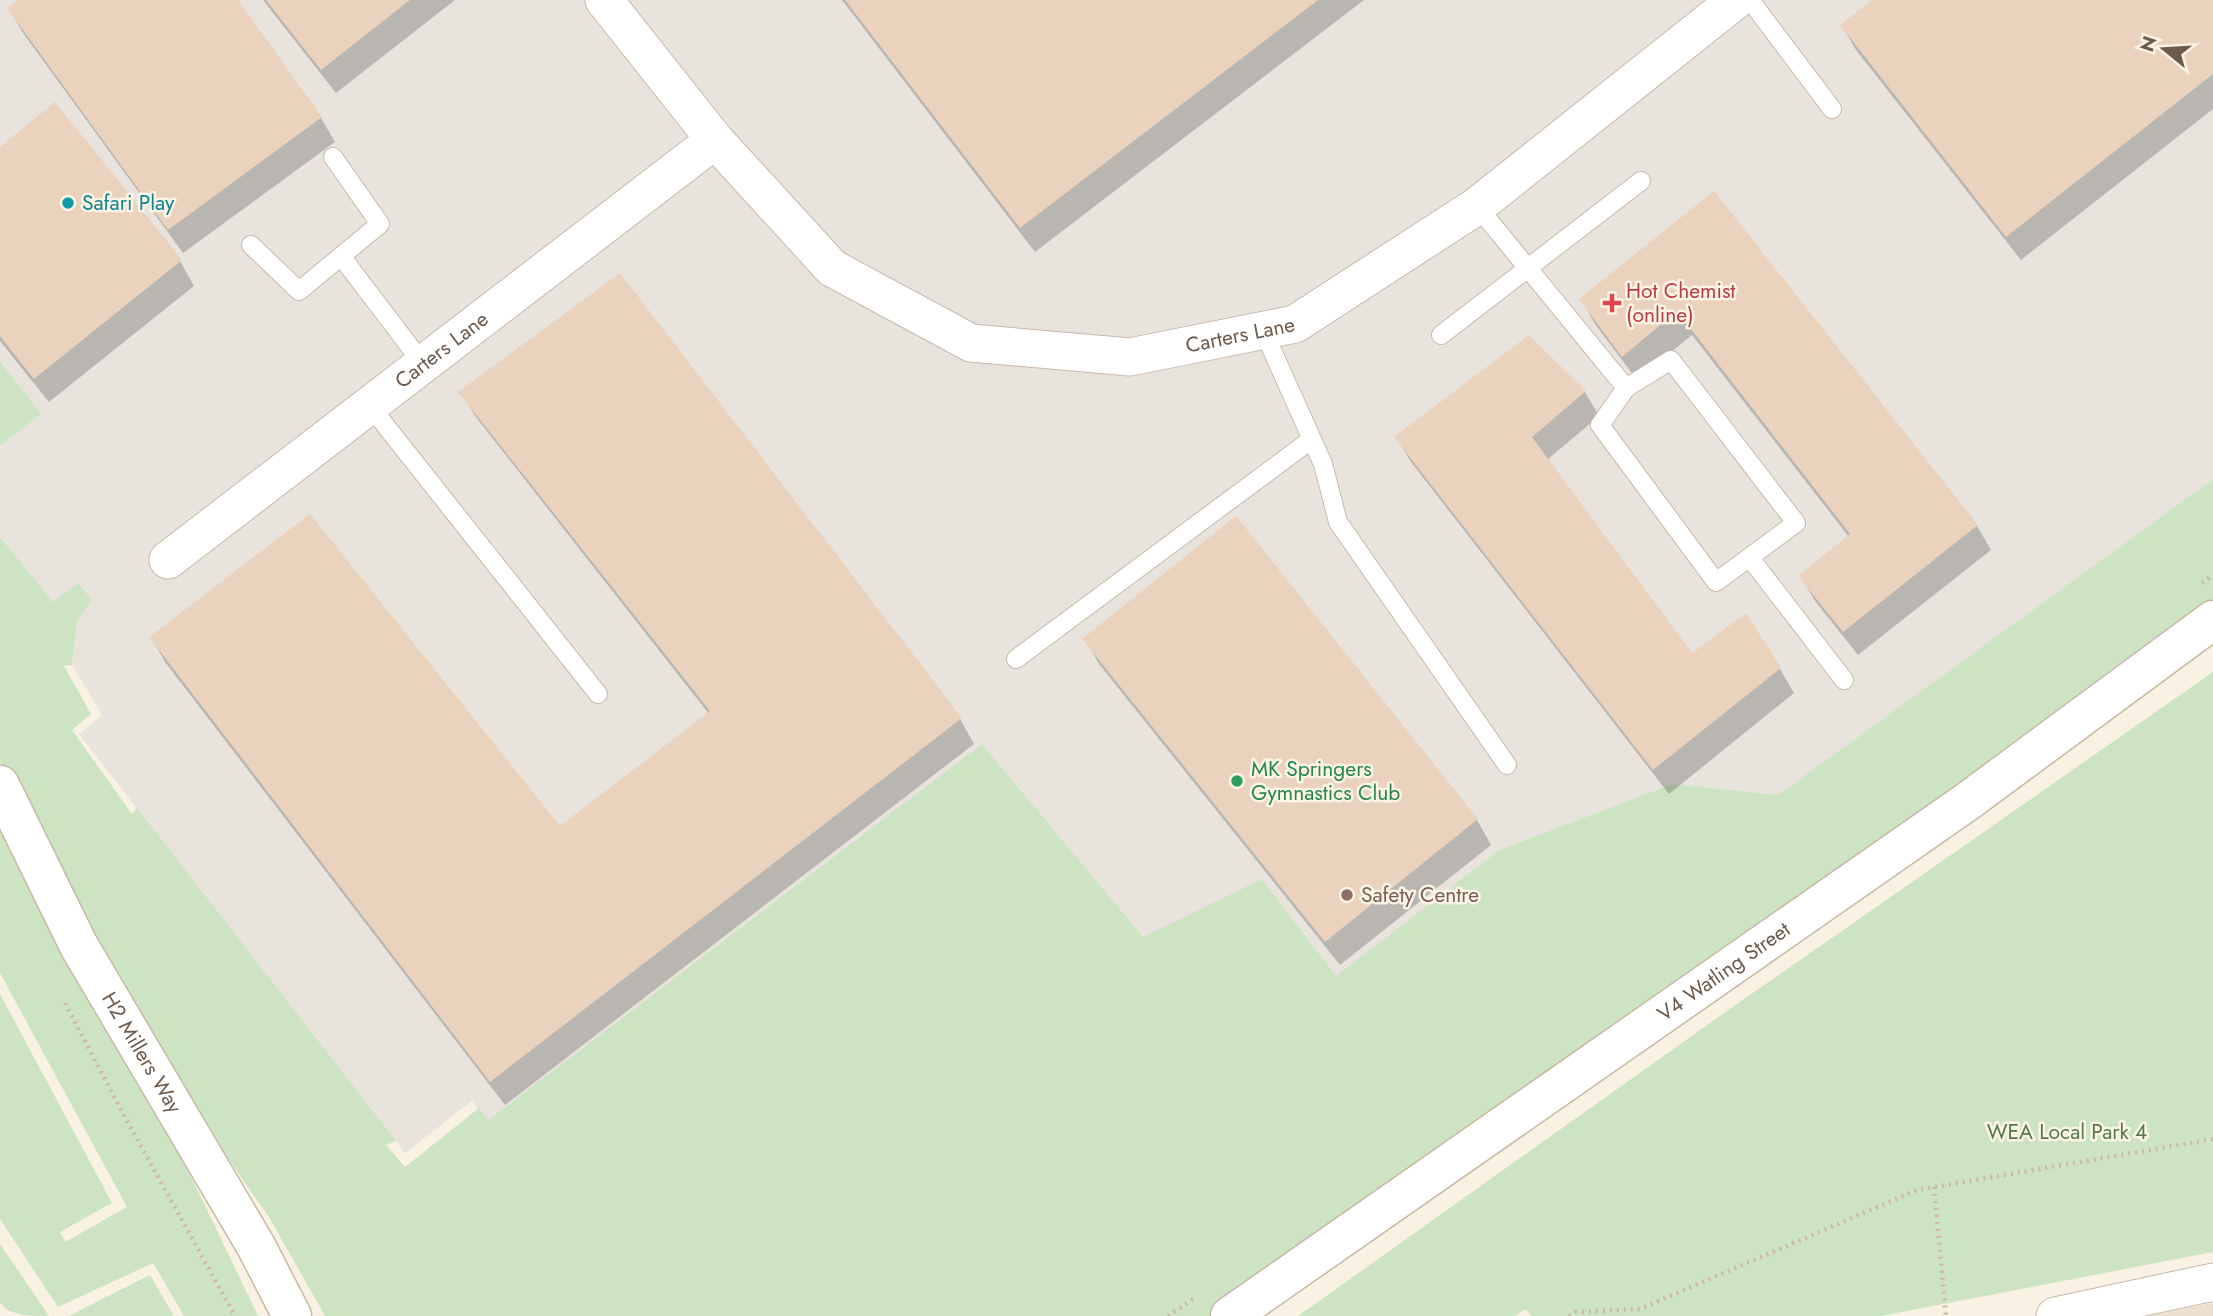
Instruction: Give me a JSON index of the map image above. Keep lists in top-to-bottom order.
{
  "streets": {
    "street": ["Carters Lane", "V4 Watling Street", "H2 Millers Way"]
  },
  "parks": ["WEA Local Park 4"],
  "places": {
    "other": ["Safari Play", "MK Springers Gymnastics Club", "Safety Centre"],
    "health": ["Hot Chemist (online)"]
  },
  "north": "left"
}
